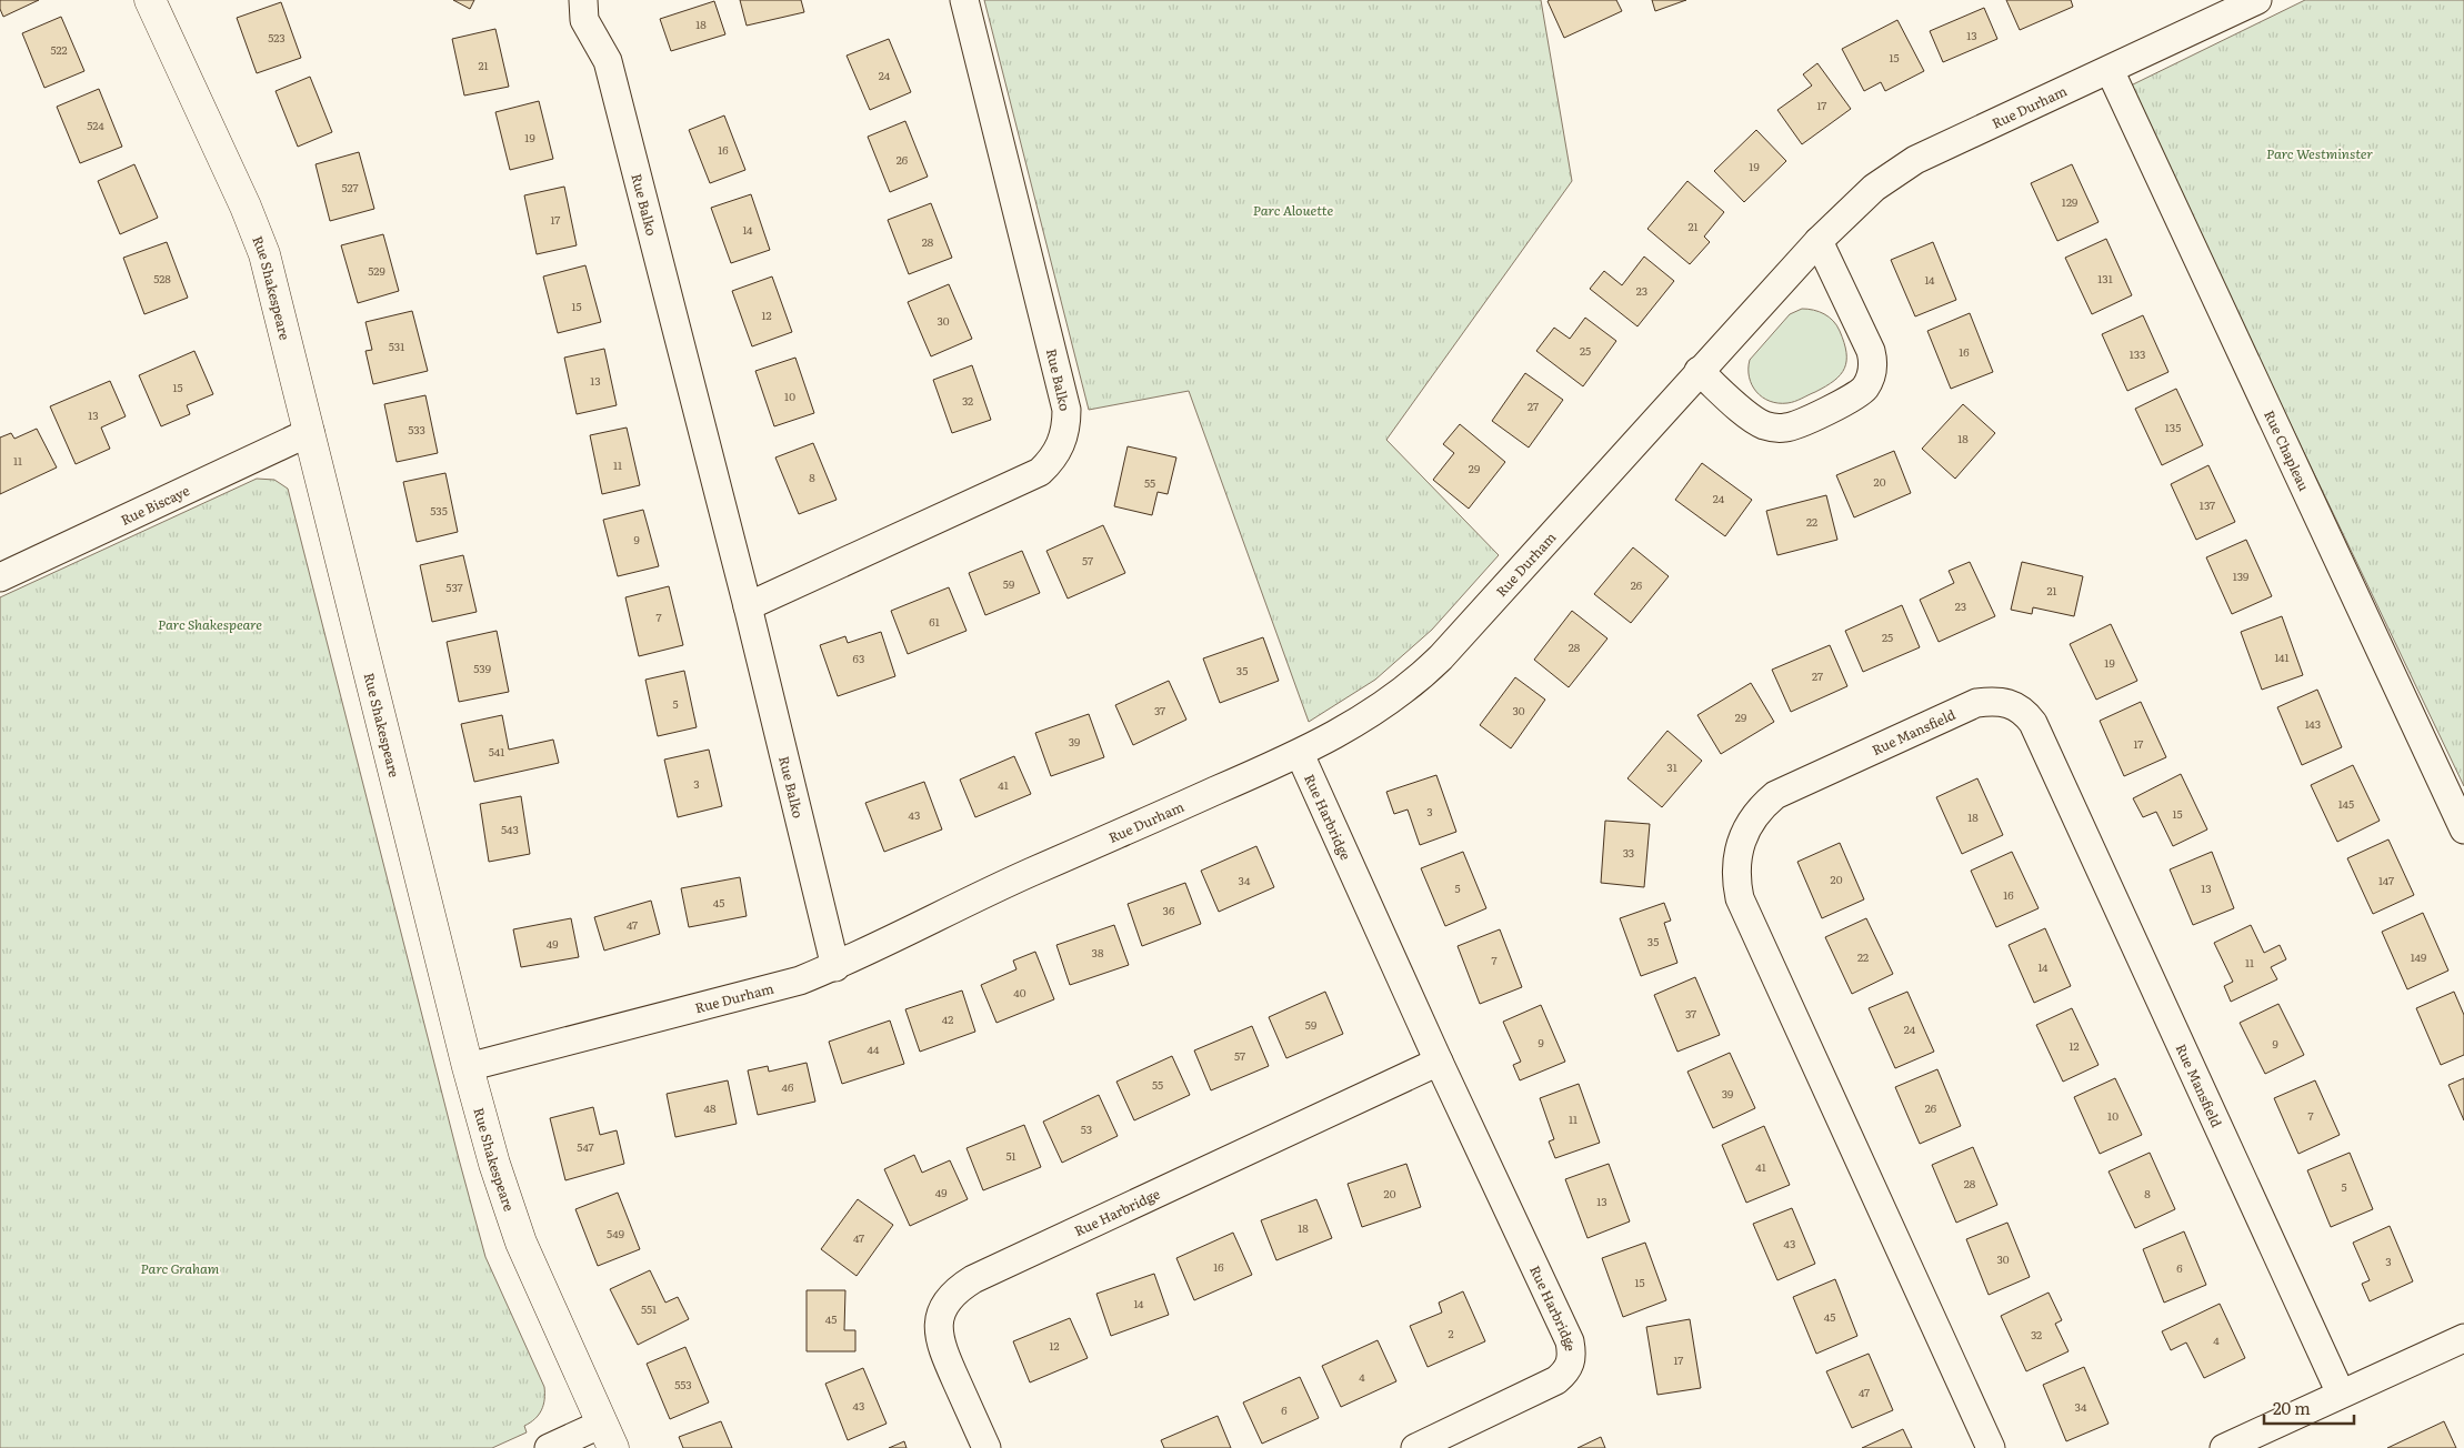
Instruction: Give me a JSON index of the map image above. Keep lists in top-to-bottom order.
{
  "streets": {
    "street": [
      "Rue Durham",
      "Rue Balko",
      "Rue Shakespeare",
      "Rue Chapleau",
      "Rue Biscaye",
      "Rue Mansfield",
      "Rue Harbridge"
    ]
  },
  "crossings": [
    ["Rue Durham", "Rue Balko"],
    ["Rue Durham", "Rue Shakespeare"],
    ["Rue Durham", "Rue Chapleau"],
    ["Rue Durham", "Rue Harbridge"],
    ["Rue Shakespeare", "Rue Biscaye"]
  ],
  "parks": [
    "Parc Westminster",
    "Parc Alouette",
    "Parc Shakespeare",
    "Parc Graham"
  ],
  "house_numbers": [
    "18",
    "13",
    "523",
    "522",
    "15",
    "21",
    "24",
    "17",
    "524",
    "19",
    "16",
    "26",
    "19",
    "527",
    "129",
    "17",
    "21",
    "14",
    "28",
    "529",
    "528",
    "131",
    "14",
    "23",
    "15",
    "12",
    "30",
    "531",
    "25",
    "16",
    "133",
    "13",
    "15",
    "10",
    "32",
    "27",
    "13",
    "135",
    "533",
    "18",
    "11",
    "11",
    "29",
    "8",
    "20",
    "55",
    "24",
    "137",
    "535",
    "22",
    "9",
    "57",
    "139",
    "59",
    "26",
    "537",
    "21",
    "23",
    "7",
    "61",
    "25",
    "28",
    "141",
    "63",
    "19",
    "539",
    "35",
    "27",
    "5",
    "37",
    "30",
    "29",
    "143",
    "39",
    "17",
    "541",
    "31",
    "3",
    "41",
    "145",
    "3",
    "15",
    "43",
    "18",
    "543",
    "33",
    "20",
    "34",
    "147",
    "5",
    "13",
    "16",
    "45",
    "36",
    "47",
    "35",
    "49",
    "38",
    "22",
    "149",
    "7",
    "11",
    "14",
    "40",
    "37",
    "42",
    "59",
    "24",
    "9",
    "9",
    "12",
    "44",
    "57",
    "55",
    "46",
    "39",
    "48",
    "26",
    "10",
    "7",
    "11",
    "53",
    "547",
    "51",
    "41",
    "28",
    "5",
    "49",
    "20",
    "8",
    "13",
    "18",
    "549",
    "47",
    "43",
    "30",
    "3",
    "16",
    "6",
    "15",
    "14",
    "551",
    "45",
    "45",
    "2",
    "32",
    "4",
    "12",
    "17",
    "4",
    "553",
    "47",
    "43",
    "34",
    "6"
  ],
  "scale_bar": "20 m"
}
